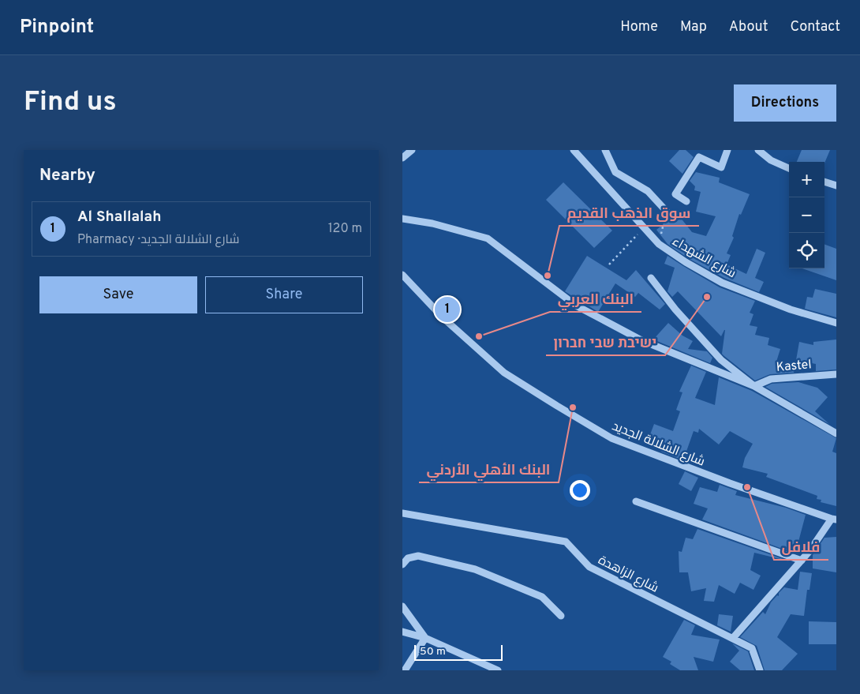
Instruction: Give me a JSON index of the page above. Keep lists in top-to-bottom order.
{
  "streets": {
    "street": [
      "شارع الشهداء",
      "Kastel",
      "شارع الشلالة الجديد",
      "شارع الزاهدة"
    ]
  },
  "places": [
    "سوق الذهب القديم",
    "ישיבת שבי חברון",
    "البنك العربي",
    "البنك الأهلي الأردني",
    "فلافل"
  ],
  "scale_bar": "50 m",
  "page": {
    "header": "Pinpoint",
    "nav": [
      "Home",
      "Map",
      "About",
      "Contact"
    ],
    "buttons": [
      "Directions",
      ["Save", "Share"]
    ],
    "title": "Find us",
    "heading": "Nearby",
    "map_buttons": ["+", "−"],
    "list": [
      {
        "mark": "1",
        "name": "Al Shallalah",
        "note": "Pharmacy · شارع الشلالة الجديد",
        "value": "120 m"
      }
    ],
    "pins": "1",
    "scale": "50 m"
  }
}
